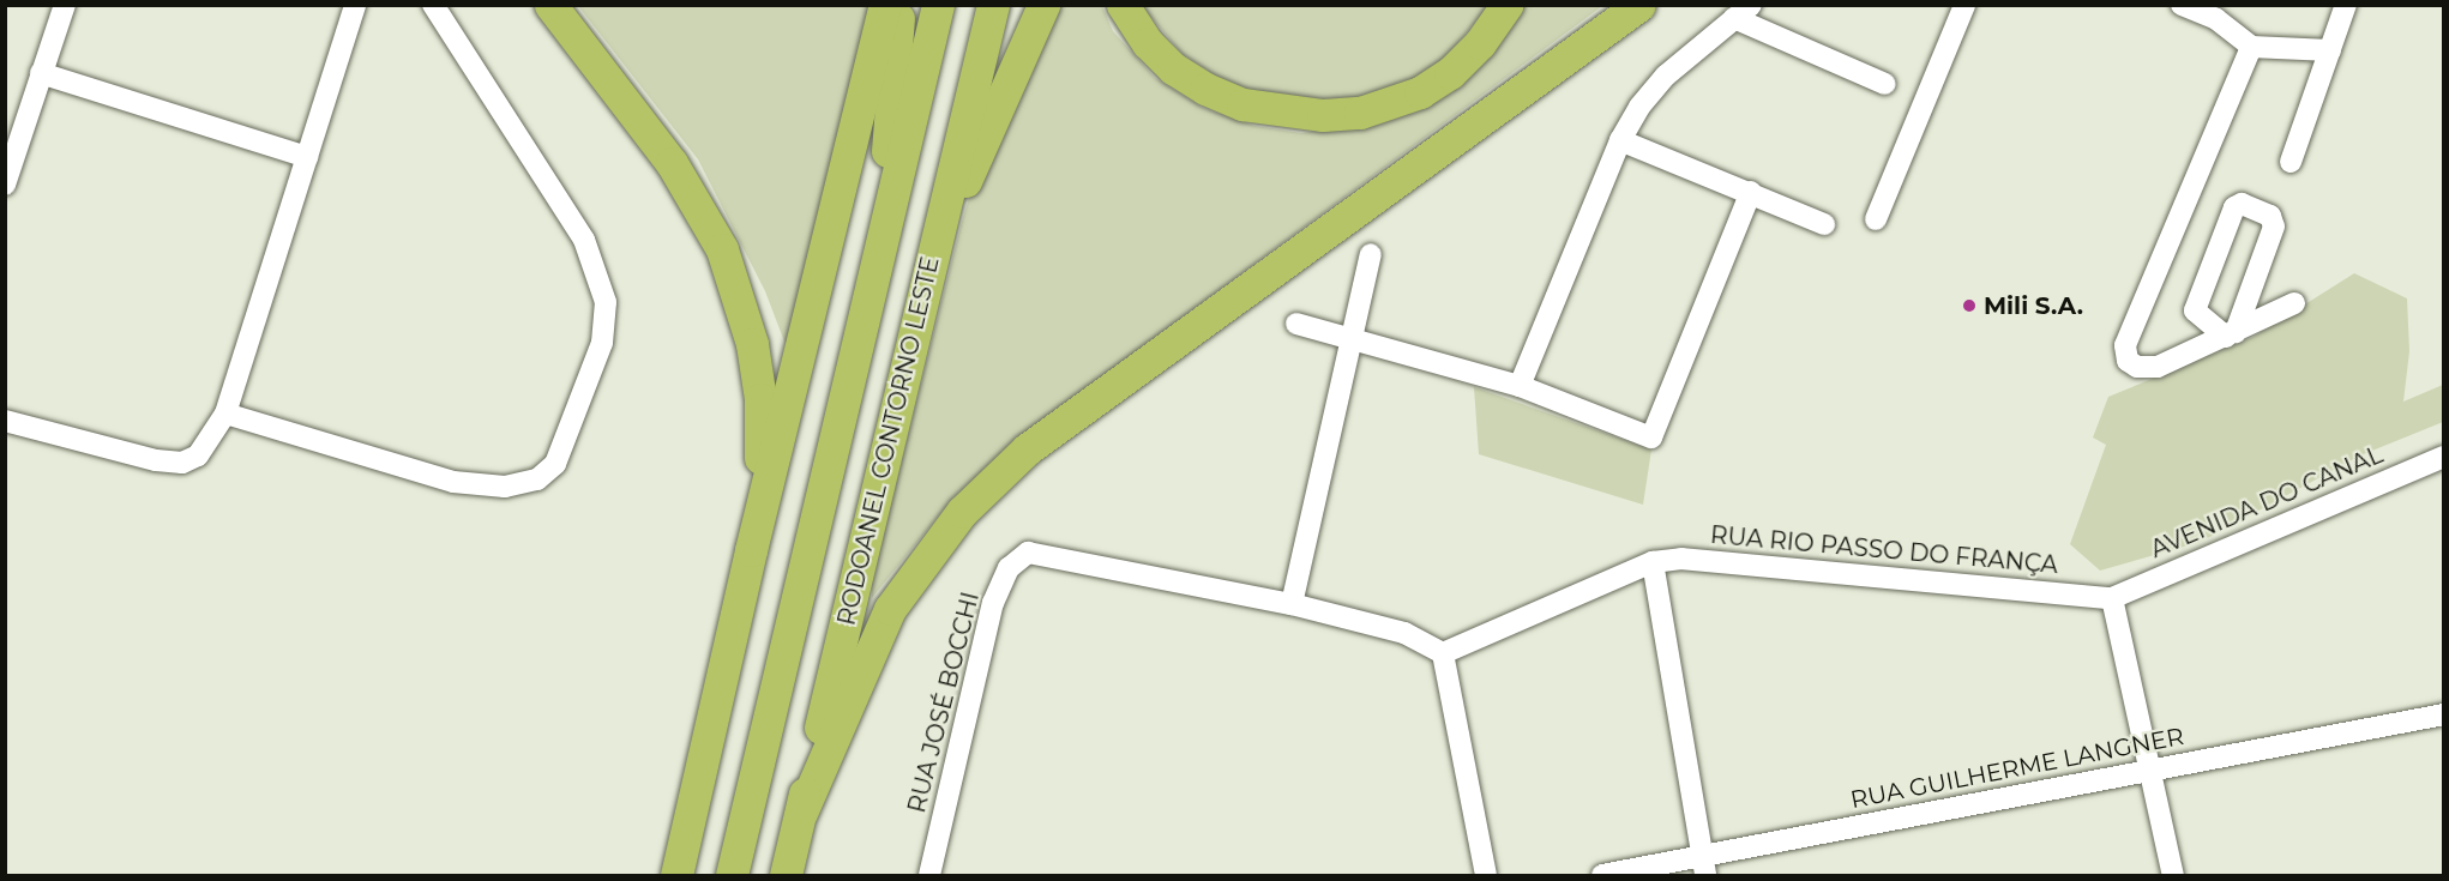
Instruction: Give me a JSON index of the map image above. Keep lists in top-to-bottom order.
{
  "streets": {
    "highway": ["RODOANEL CONTORNO LESTE"],
    "street": [
      "AVENIDA DO CANAL",
      "RUA RIO PASSO DO FRANÇA",
      "RUA JOSÉ BOCCHI",
      "RUA GUILHERME LANGNER"
    ]
  },
  "crossings": [
    ["AVENIDA DO CANAL", "RUA RIO PASSO DO FRANÇA"]
  ],
  "places": ["Mili S.A."]
}
